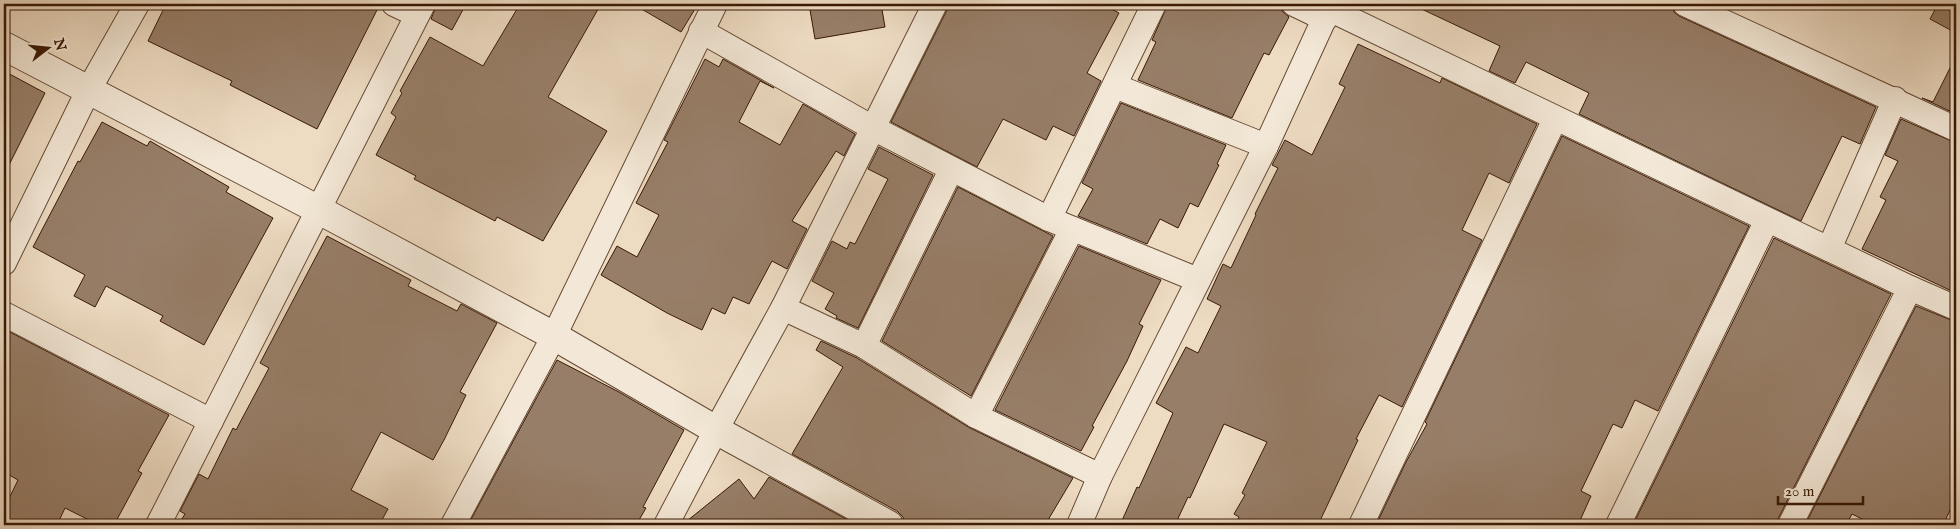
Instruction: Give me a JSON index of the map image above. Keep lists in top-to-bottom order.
{
  "scale_bar": "20 m",
  "north": "right"
}
